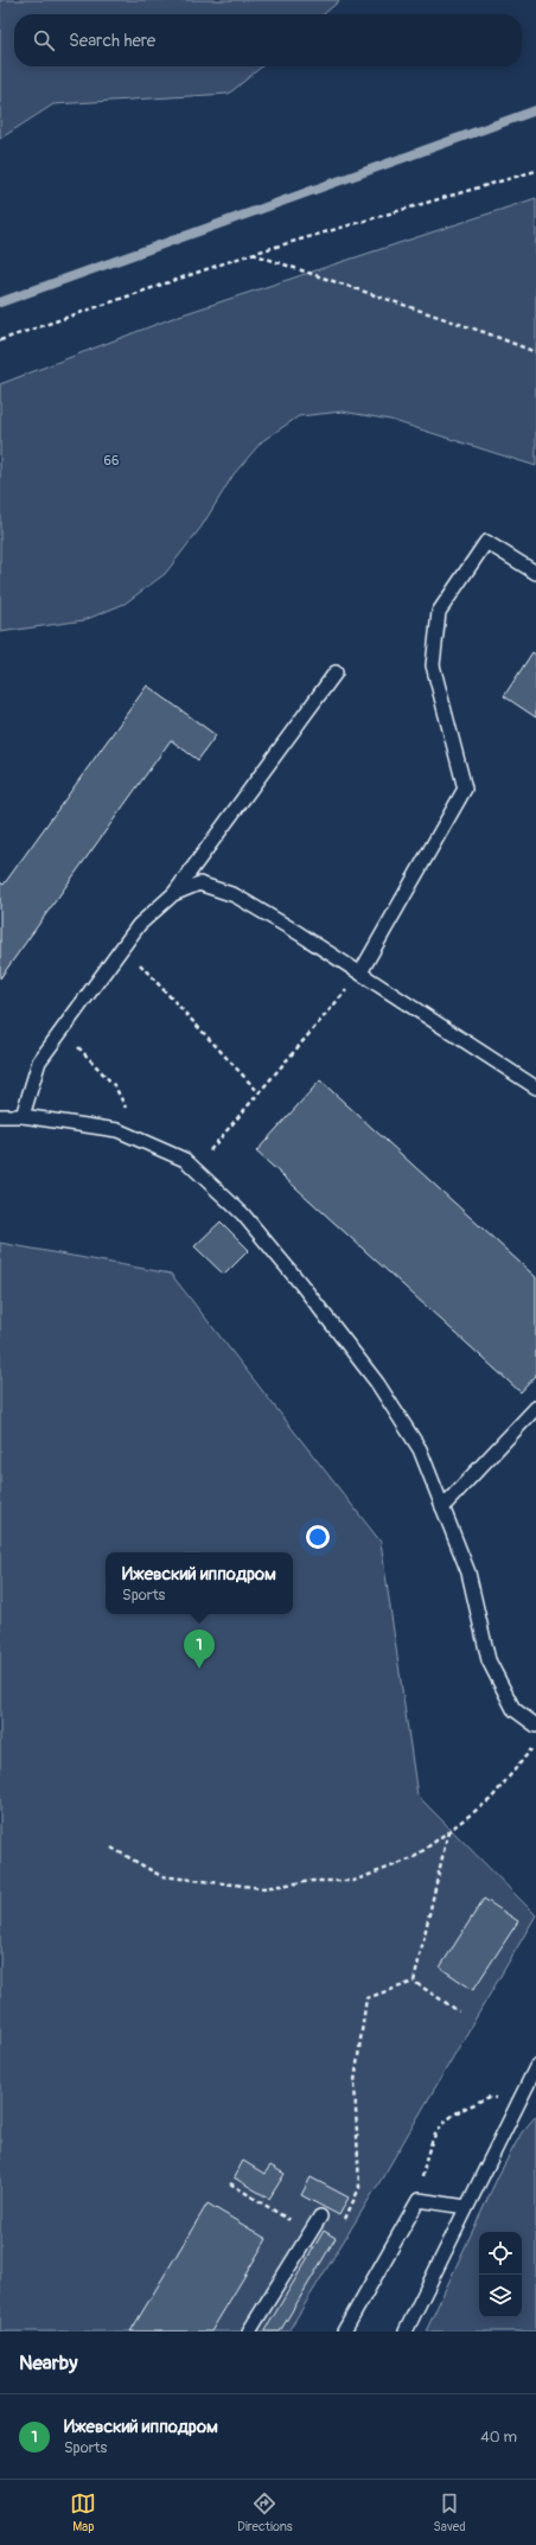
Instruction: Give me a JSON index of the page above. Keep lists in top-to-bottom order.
{
  "parks": ["66"],
  "page": {
    "search": "Search here",
    "popup": ["Ижевский ипподром", "Sports"],
    "pins": "1",
    "heading": "Nearby",
    "list": [
      {
        "mark": "1",
        "name": "Ижевский ипподром",
        "note": "Sports",
        "value": "40 m"
      }
    ],
    "nav": ["Map", "Directions", "Saved"]
  }
}
